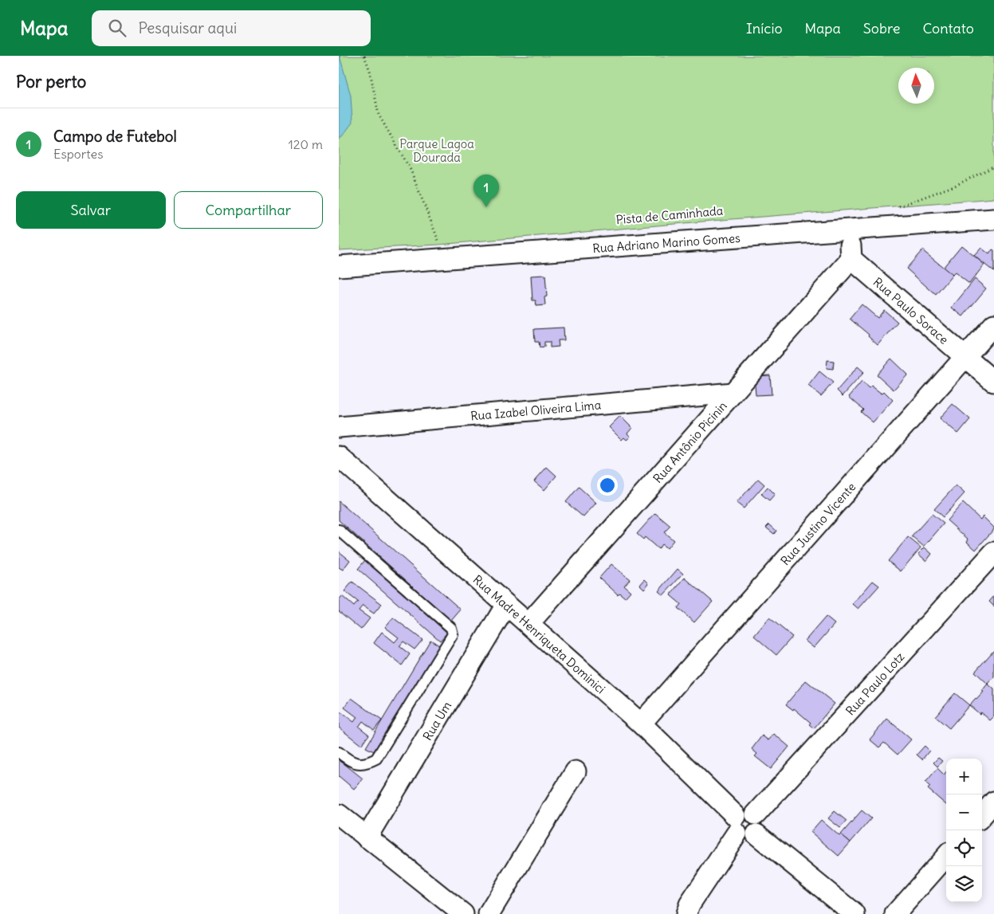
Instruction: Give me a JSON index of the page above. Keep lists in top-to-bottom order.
{
  "streets": {
    "street": [
      "Rua Adriano Marino Gomes",
      "Rua Paulo Sorace",
      "Rua Izabel Oliveira Lima",
      "Rua Antônio Picinin",
      "Rua Justino Vicente",
      "Rua Madre Henriqueta Dominici",
      "Rua Paulo Lotz",
      "Rua Um"
    ]
  },
  "crossings": [
    ["Rua Paulo Sorace", "Rua Antônio Picinin"],
    ["Rua Paulo Sorace", "Rua Justino Vicente"],
    ["Rua Izabel Oliveira Lima", "Rua Antônio Picinin"],
    ["Rua Antônio Picinin", "Rua Madre Henriqueta Dominici"],
    ["Rua Justino Vicente", "Rua Madre Henriqueta Dominici"],
    ["Rua Madre Henriqueta Dominici", "Rua Um"]
  ],
  "parks": ["Parque Lagoa Dourada"],
  "north": "top",
  "page": {
    "header": "Mapa",
    "search": "Pesquisar aqui",
    "nav": [
      "Início",
      "Mapa",
      "Sobre",
      "Contato"
    ],
    "heading": "Por perto",
    "list": [
      {
        "mark": "1",
        "name": "Campo de Futebol",
        "note": "Esportes",
        "value": "120 m"
      }
    ],
    "pins": "1",
    "buttons": ["Salvar", "Compartilhar"],
    "map_buttons": ["+", "−"]
  }
}
